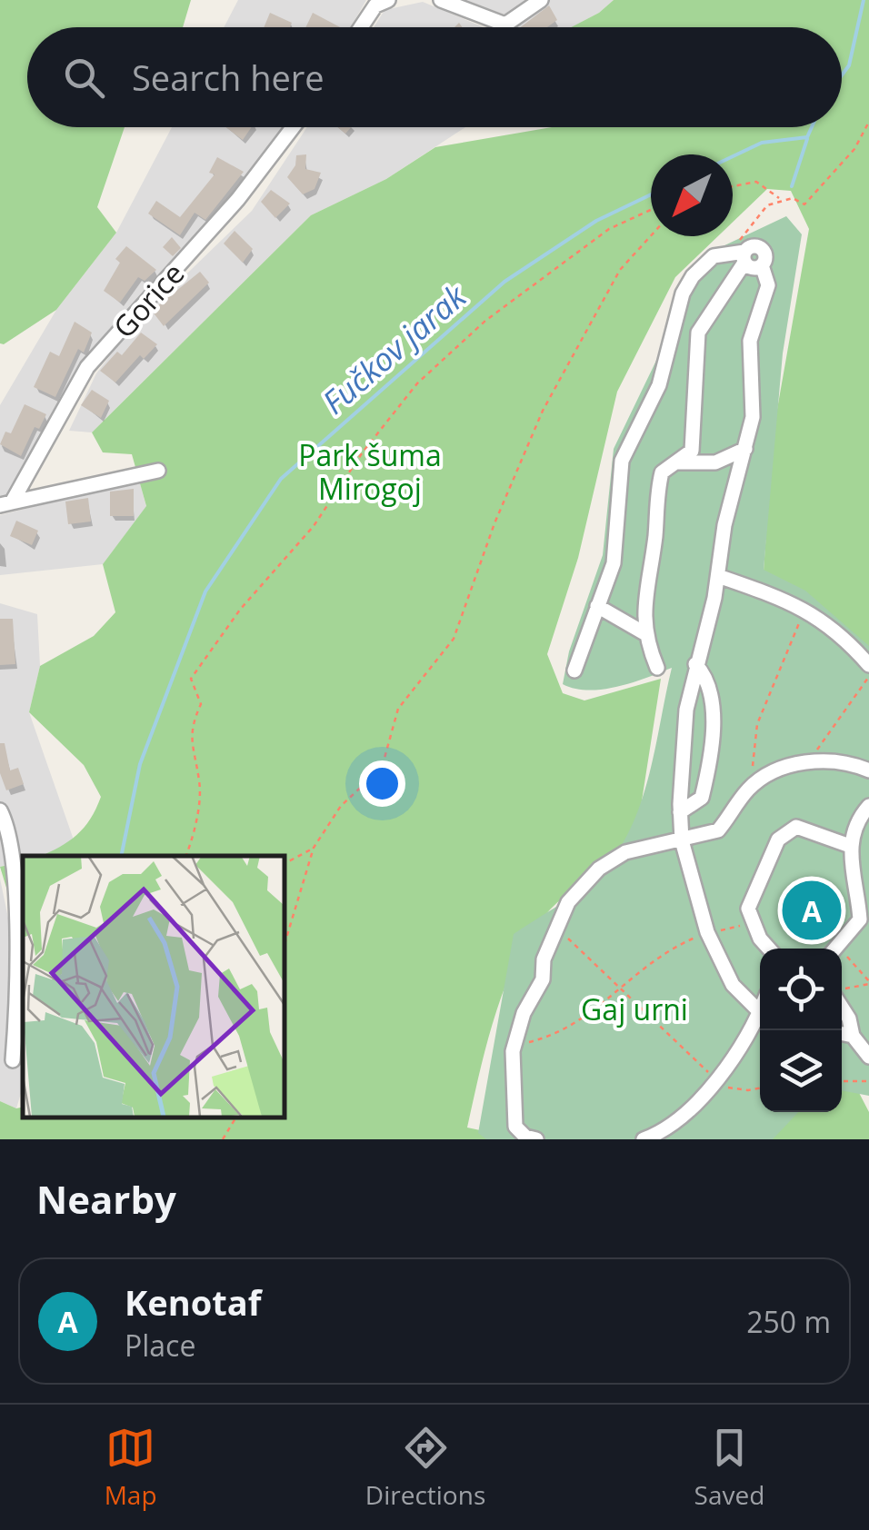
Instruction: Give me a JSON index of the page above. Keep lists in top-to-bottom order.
{
  "streets": {
    "street": ["Gorice"]
  },
  "water": ["Fučkov jarak"],
  "parks": ["Park šuma Mirogoj", "Gaj urni"],
  "north": "bottom left",
  "page": {
    "search": "Search here",
    "pins": "A",
    "heading": "Nearby",
    "list": [
      {
        "mark": "A",
        "name": "Kenotaf",
        "note": "Place",
        "value": "250 m"
      }
    ],
    "nav": ["Map", "Directions", "Saved"]
  }
}
